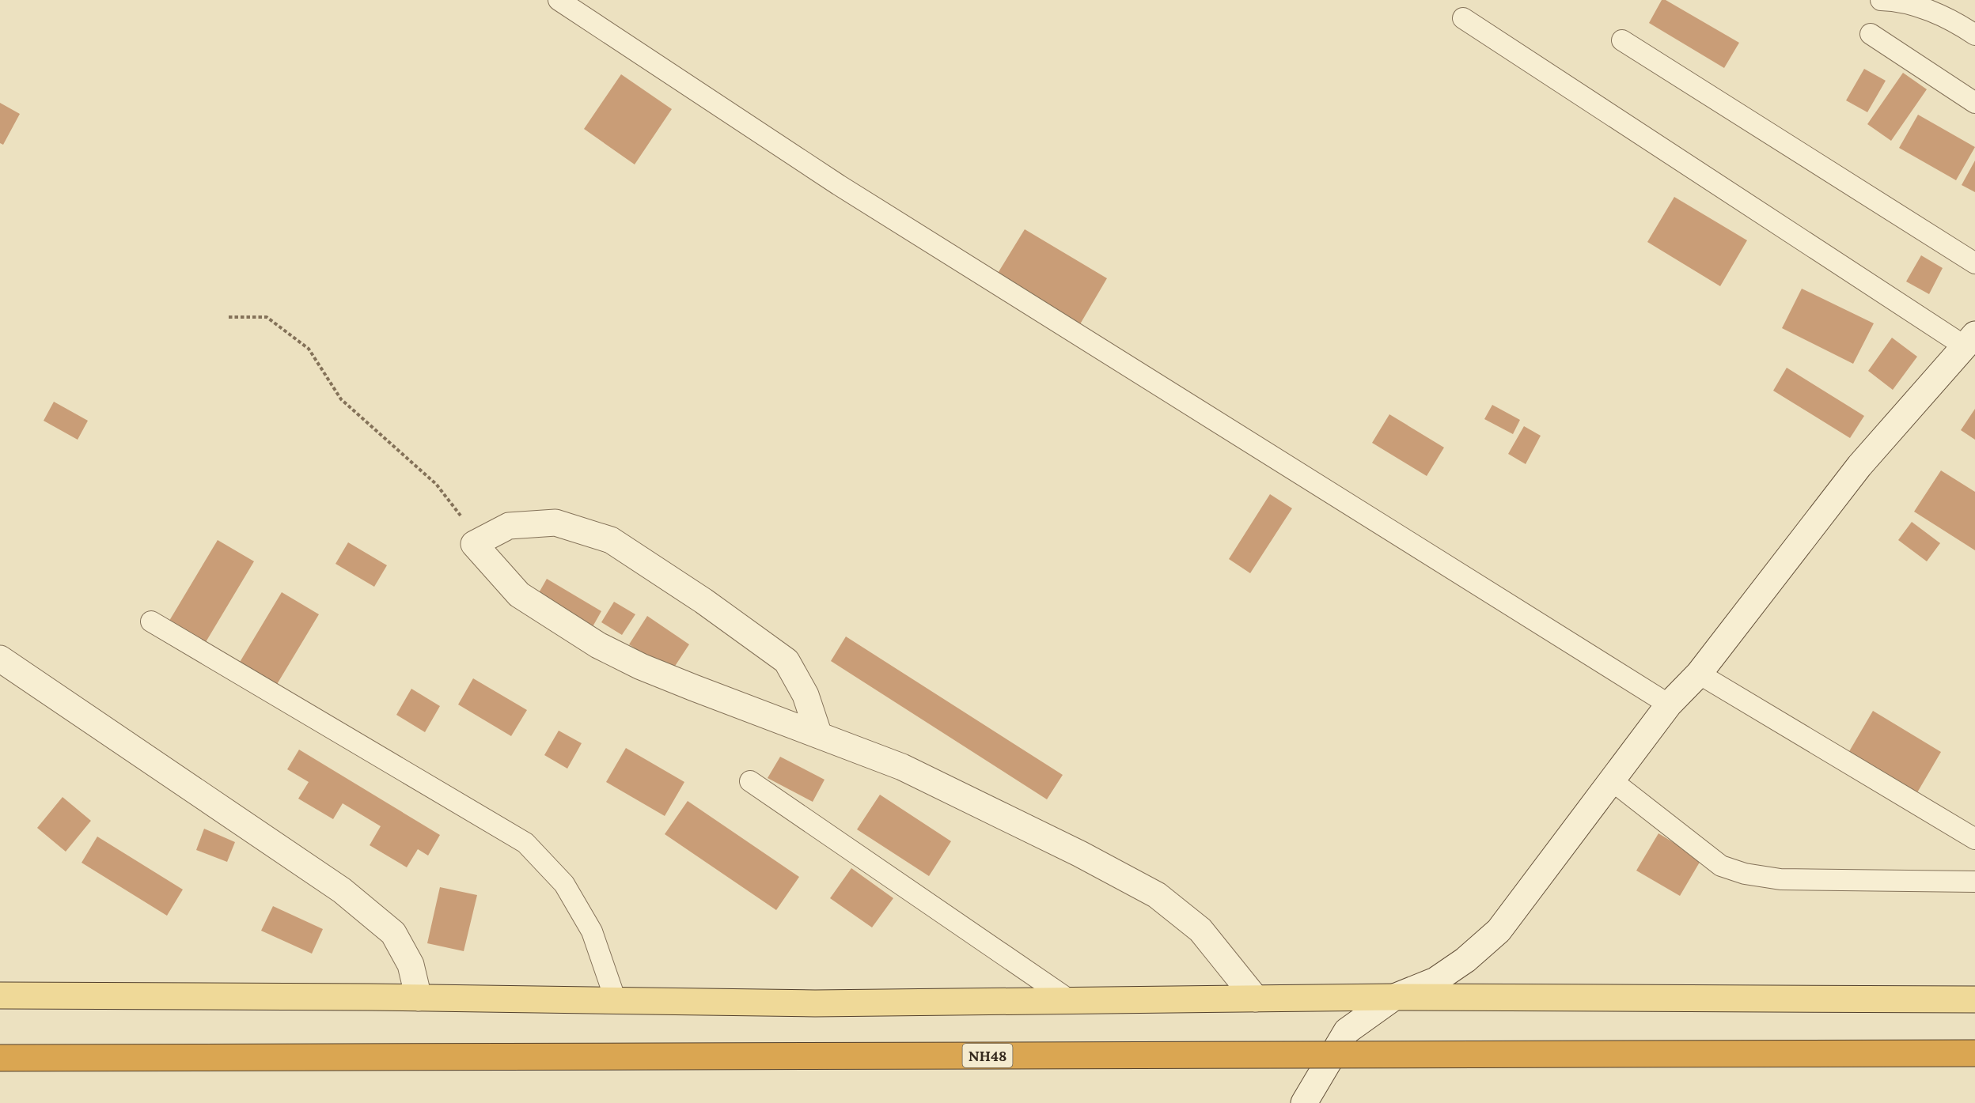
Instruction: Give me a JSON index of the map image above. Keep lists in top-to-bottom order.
{
  "streets": {
    "highway": ["NH48"]
  }
}
